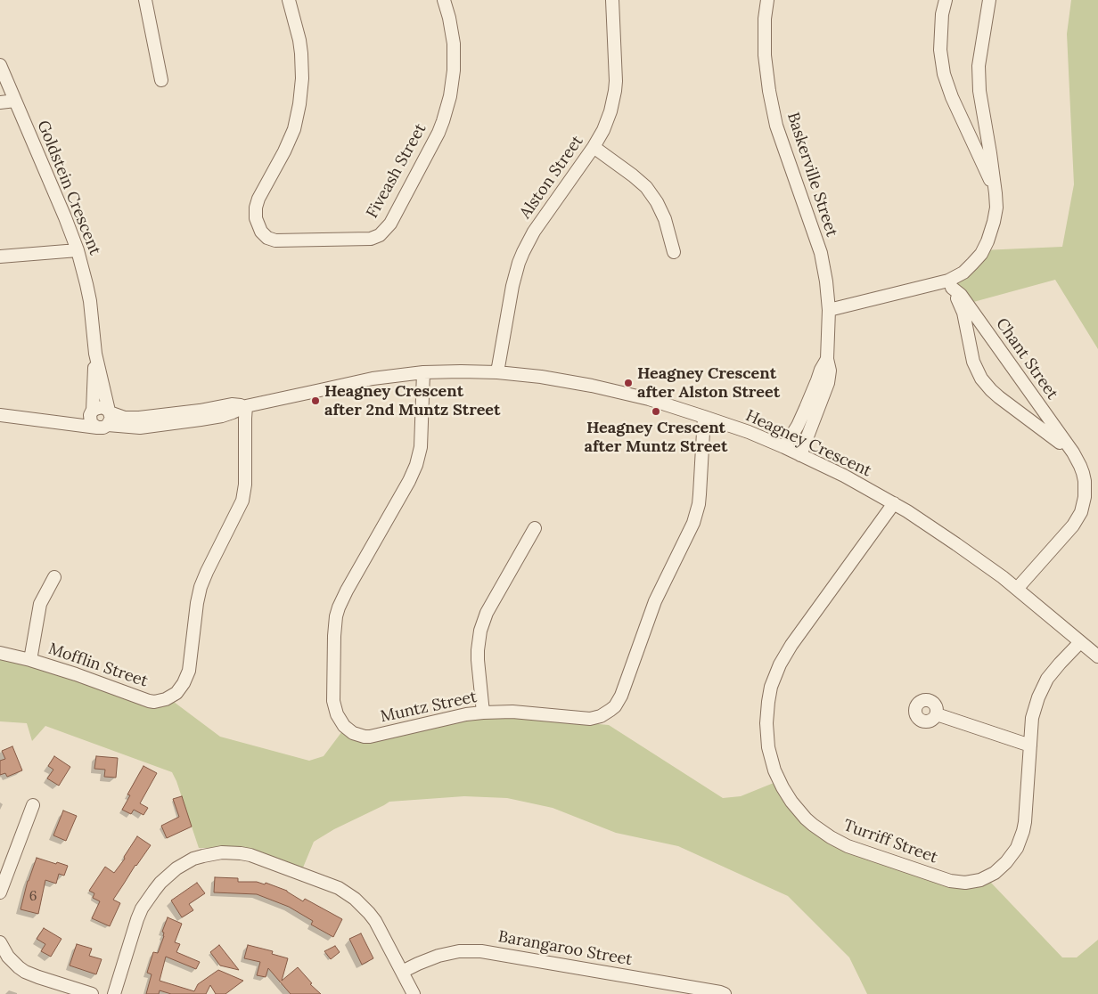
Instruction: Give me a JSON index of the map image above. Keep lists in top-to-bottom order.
{
  "streets": {
    "street": [
      "Fiveash Street",
      "Baskerville Street",
      "Alston Street",
      "Goldstein Crescent",
      "Chant Street",
      "Heagney Crescent",
      "Mofflin Street",
      "Muntz Street",
      "Turriff Street",
      "Barangaroo Street"
    ]
  },
  "crossings": [
    ["Baskerville Street", "Heagney Crescent"],
    ["Alston Street", "Heagney Crescent"],
    ["Goldstein Crescent", "Heagney Crescent"],
    ["Chant Street", "Heagney Crescent"],
    ["Heagney Crescent", "Mofflin Street"],
    ["Heagney Crescent", "Muntz Street"],
    ["Heagney Crescent", "Turriff Street"]
  ],
  "places": ["Heagney Crescent after Alston Street", "Heagney Crescent after 2nd Muntz Street", "Heagney Crescent after Muntz Street"],
  "house_numbers": ["6"]
}
